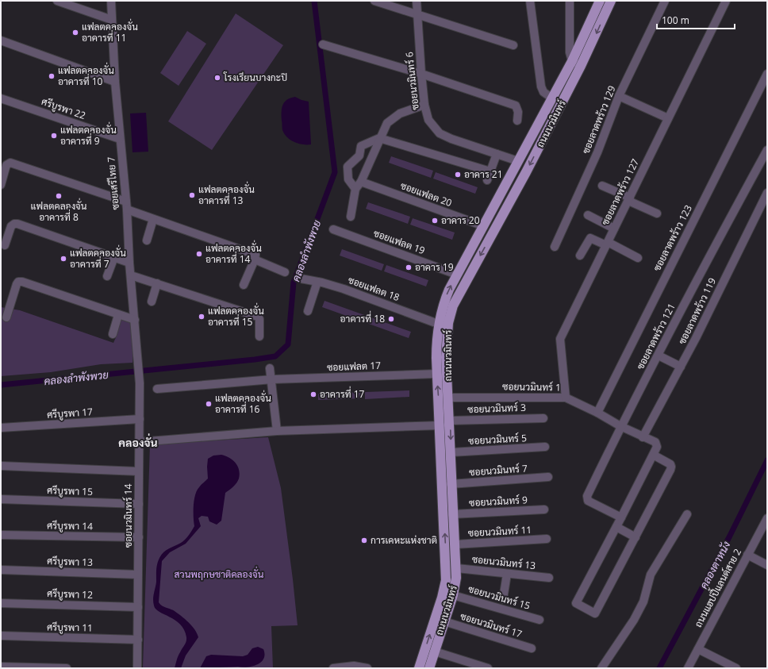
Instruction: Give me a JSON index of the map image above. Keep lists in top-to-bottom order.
{
  "streets": {
    "main road": ["ถนนนวมินทร์"],
    "street": [
      "ซอยนวมินทร์ 6",
      "ศรีบูรพา 22",
      "ซอยลาดพร้าว 129",
      "ซอยเสรีไทย 7",
      "ซอยลาดพร้าว 127",
      "ซอยแฟลต 20",
      "ซอยลาดพร้าว 123",
      "ซอยแฟลต 19",
      "ซอยแฟลต 18",
      "ซอยลาดพร้าว 119",
      "ซอยลาดพร้าว 121",
      "ซอยแฟลต 17",
      "ซอยนวมินทร์ 1",
      "ซอยนวมินทร์ 3",
      "ศรีบูรพา 17",
      "ซอยนวมินทร์ 5",
      "ซอยนวมินทร์ 7",
      "ศรีบูรพา 15",
      "ซอยนวมินทร์ 9",
      "ซอยนวมินทร์ 14",
      "ศรีบูรพา 14",
      "ซอยนวมินทร์ 11",
      "ศรีบูรพา 13",
      "ซอยนวมินทร์ 13",
      "ถนนแฮปปี้แลนด์สาย 2",
      "ศรีบูรพา 12",
      "ซอยนวมินทร์ 15",
      "ซอยนวมินทร์ 17",
      "ศรีบูรพา 11"
    ]
  },
  "crossings": [
    ["ซอยนวมินทร์ 6", "ถนนนวมินทร์"],
    ["ศรีบูรพา 22", "ซอยเสรีไทย 7"],
    ["ถนนนวมินทร์", "ซอยแฟลต 20"],
    ["ถนนนวมินทร์", "ซอยแฟลต 19"],
    ["ถนนนวมินทร์", "ซอยแฟลต 18"],
    ["ถนนนวมินทร์", "ซอยแฟลต 17"],
    ["ถนนนวมินทร์", "ซอยนวมินทร์ 1"],
    ["ถนนนวมินทร์", "ซอยนวมินทร์ 3"],
    ["ถนนนวมินทร์", "ซอยนวมินทร์ 5"],
    ["ถนนนวมินทร์", "ซอยนวมินทร์ 7"],
    ["ถนนนวมินทร์", "ซอยนวมินทร์ 9"],
    ["ถนนนวมินทร์", "ซอยนวมินทร์ 11"],
    ["ถนนนวมินทร์", "ซอยนวมินทร์ 13"],
    ["ถนนนวมินทร์", "ซอยนวมินทร์ 15"],
    ["ถนนนวมินทร์", "ซอยนวมินทร์ 17"],
    ["ซอยเสรีไทย 7", "ซอยนวมินทร์ 14"],
    ["ซอยลาดพร้าว 127", "ซอยนวมินทร์ 1"],
    ["ซอยลาดพร้าว 123", "ซอยนวมินทร์ 1"],
    ["ซอยลาดพร้าว 119", "ซอยนวมินทร์ 1"],
    ["ซอยลาดพร้าว 121", "ซอยนวมินทร์ 1"],
    ["ศรีบูรพา 17", "ซอยนวมินทร์ 14"],
    ["ศรีบูรพา 15", "ซอยนวมินทร์ 14"],
    ["ซอยนวมินทร์ 14", "ศรีบูรพา 14"],
    ["ซอยนวมินทร์ 14", "ศรีบูรพา 13"],
    ["ซอยนวมินทร์ 14", "ศรีบูรพา 12"],
    ["ซอยนวมินทร์ 14", "ศรีบูรพา 11"]
  ],
  "districts": ["คลองจั่น"],
  "water": ["คลองลำพังพวย", "คลองตาหนัง"],
  "parks": ["สวนพฤกษชาติคลองจั่น"],
  "places": [
    "แฟลตคลองจั่น อาคารที่ 11",
    "แฟลตคลองจั่น อาคารที่ 10",
    "โรงเรียนบางกะปิ",
    "แฟลตคลองจั่น อาคารที่ 9",
    "อาคาร 21",
    "แฟลตคลองจั่น อาคารที่ 13",
    "แฟลตคลองจั่น อาคารที่ 8",
    "อาคาร 20",
    "แฟลตคลองจั่น อาคารที่ 14",
    "แฟลตคลองจั่น อาคารที่ 7",
    "อาคาร 19",
    "แฟลตคลองจั่น อาคารที่ 15",
    "อาคารที่ 18",
    "อาคารที่ 17",
    "แฟลตคลองจั่น อาคารที่ 16",
    "การเคหะแห่งชาติ"
  ],
  "scale_bar": "100 m"
}
